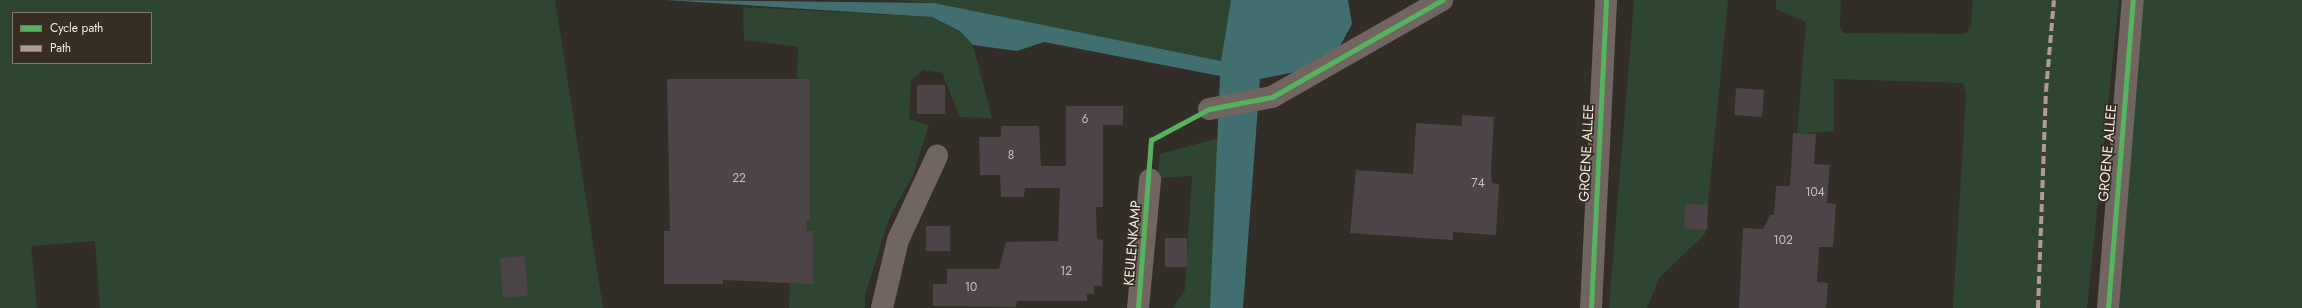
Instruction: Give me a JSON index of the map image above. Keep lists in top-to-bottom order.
{
  "streets": {
    "street": ["GROENE ALLEE", "KEULENKAMP"]
  },
  "house_numbers": [
    "6",
    "8",
    "22",
    "74",
    "104",
    "102",
    "12",
    "10"
  ],
  "legend": ["Cycle path", "Path"]
}
